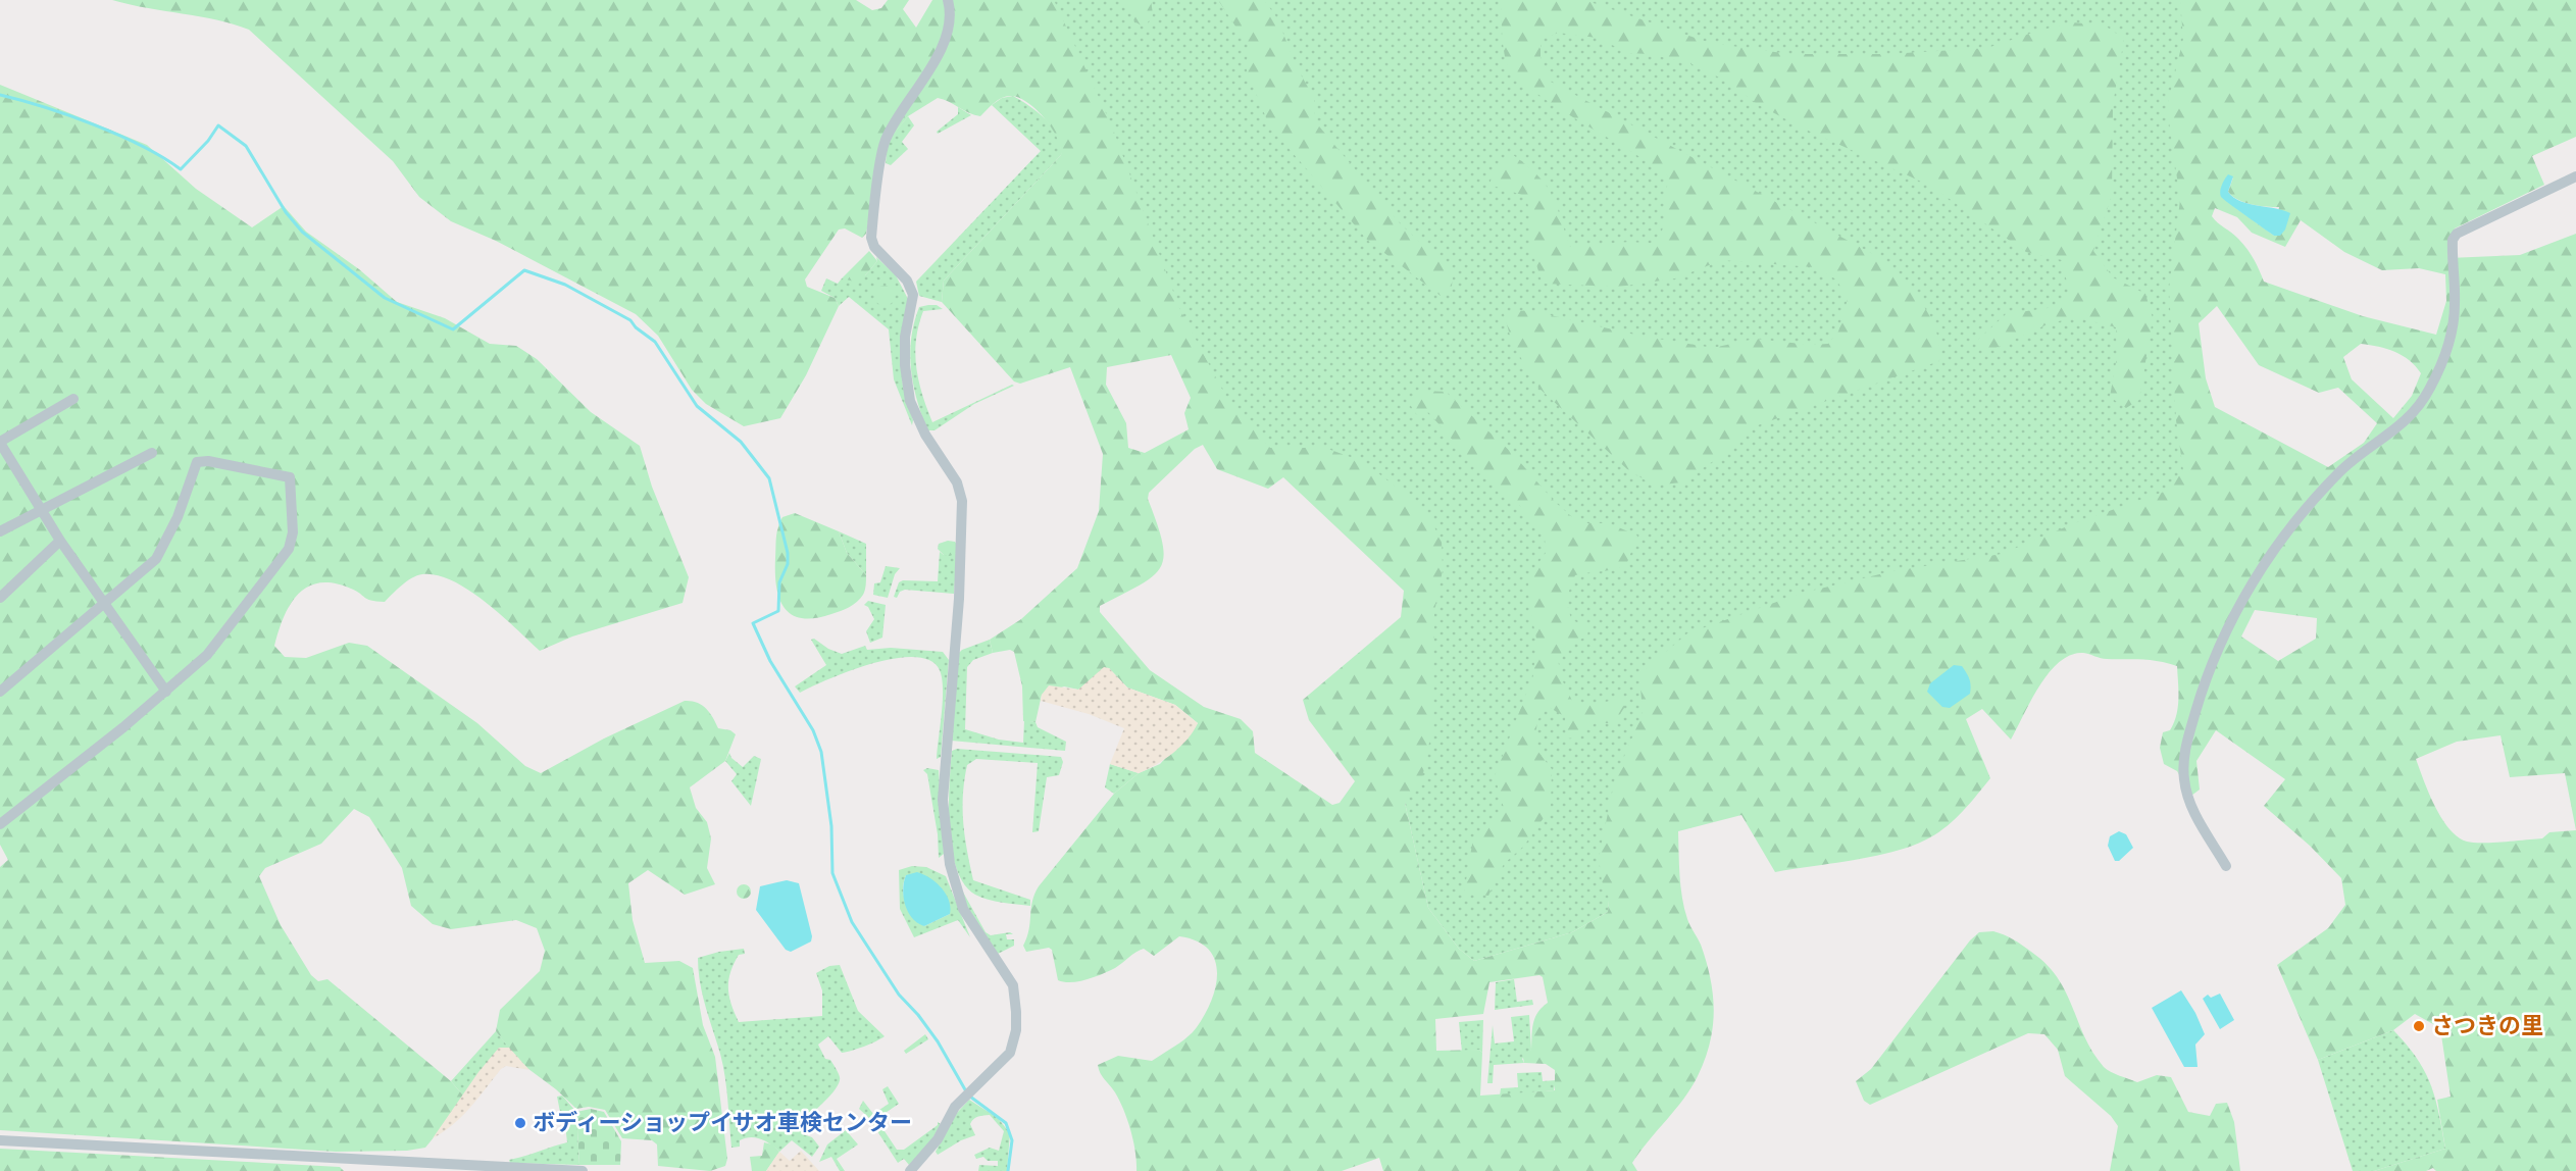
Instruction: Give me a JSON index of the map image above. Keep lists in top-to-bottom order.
{
  "places": ["さつきの里", "ボディーショップイサオ車検センター"]
}
